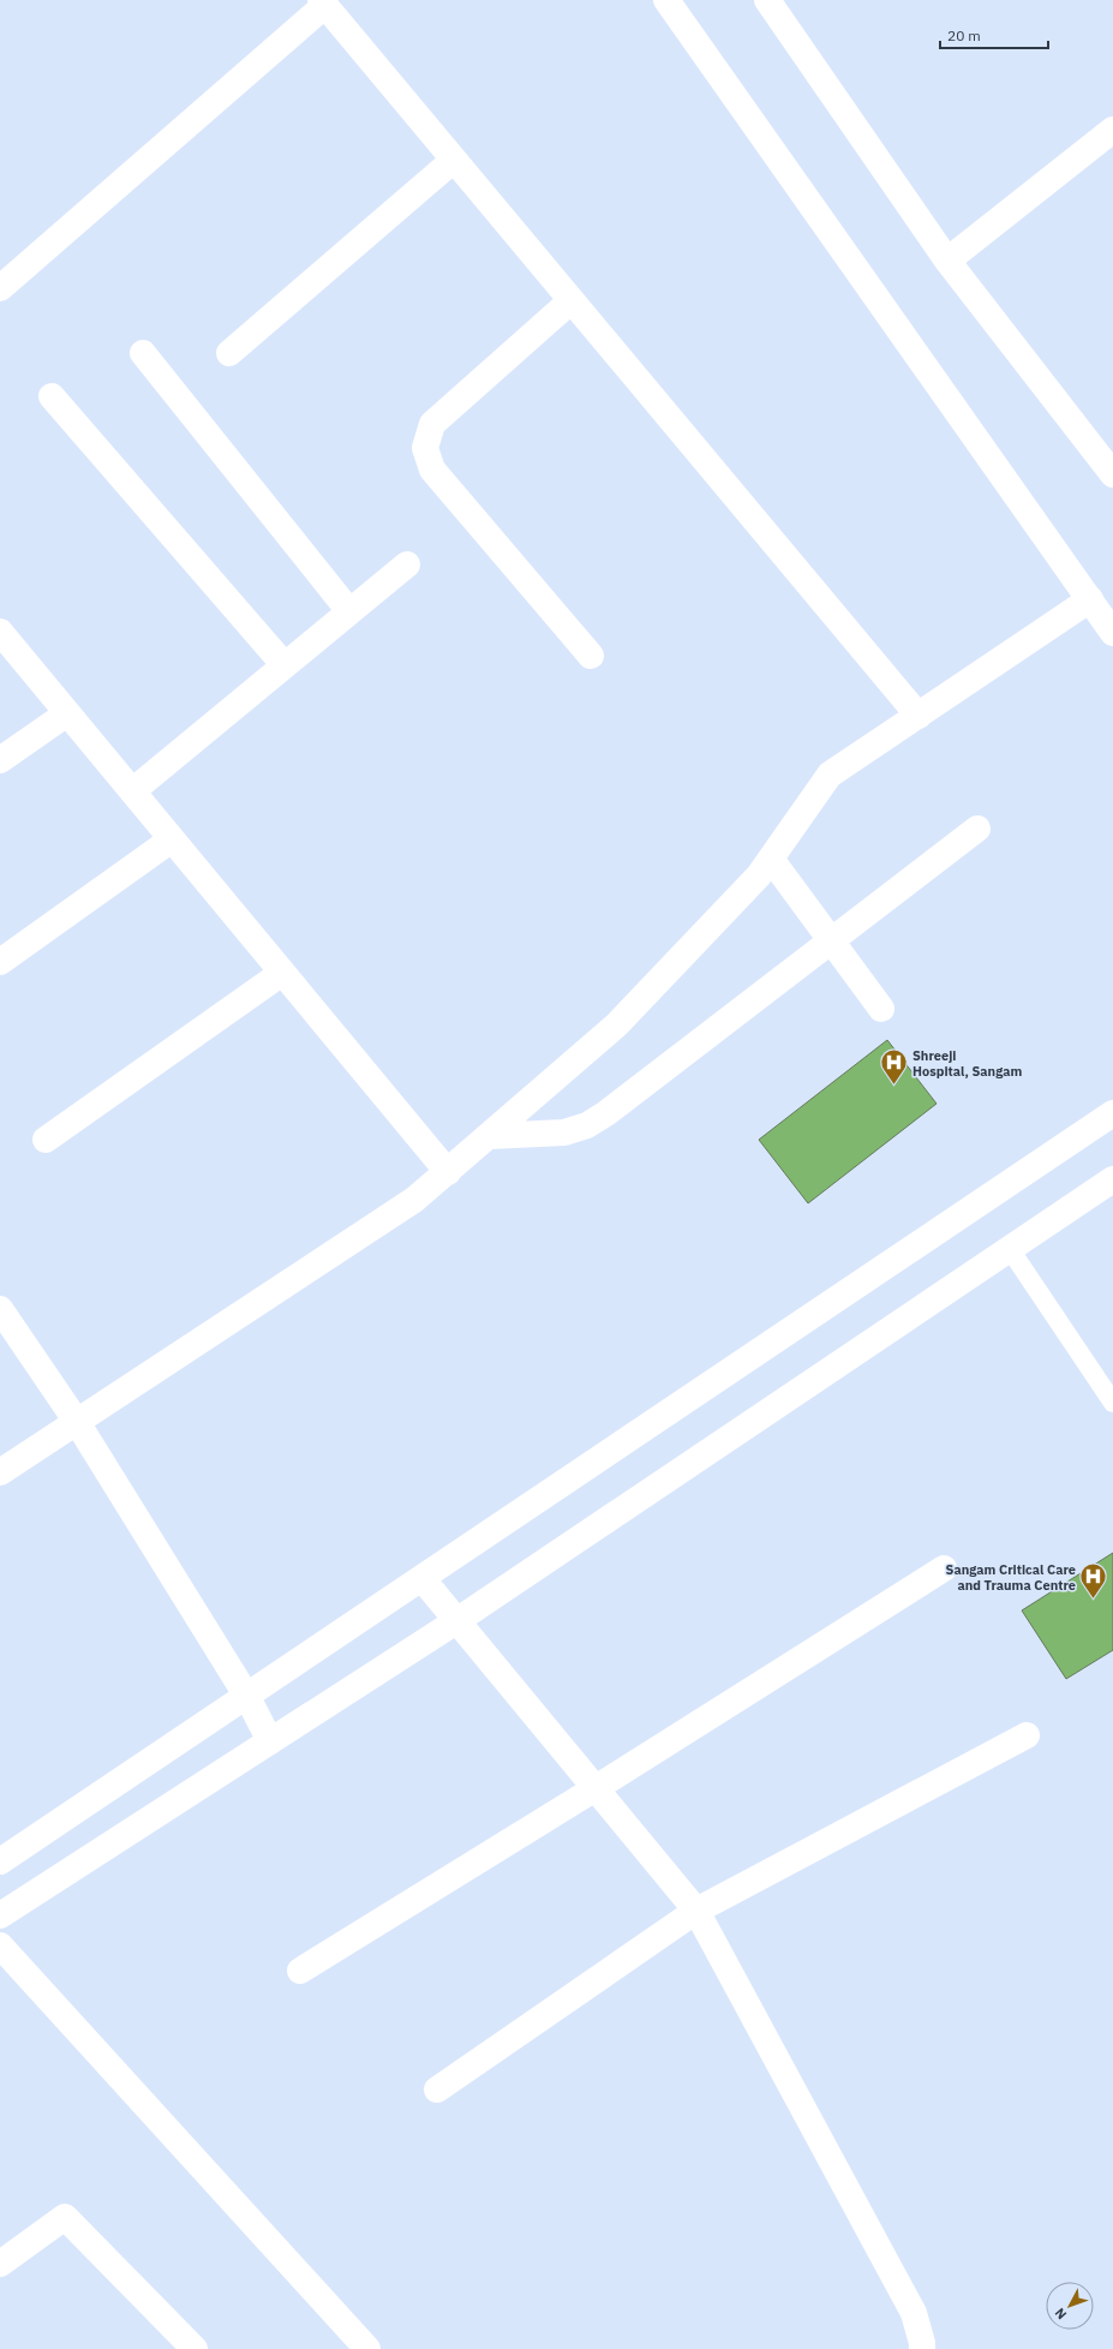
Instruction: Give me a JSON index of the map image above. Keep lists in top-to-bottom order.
{
  "places": {
    "hospital": ["Shreeji Hospital, Sangam", "Sangam Critical Care and Trauma Centre"]
  },
  "scale_bar": "20 m",
  "north": "bottom left"
}
